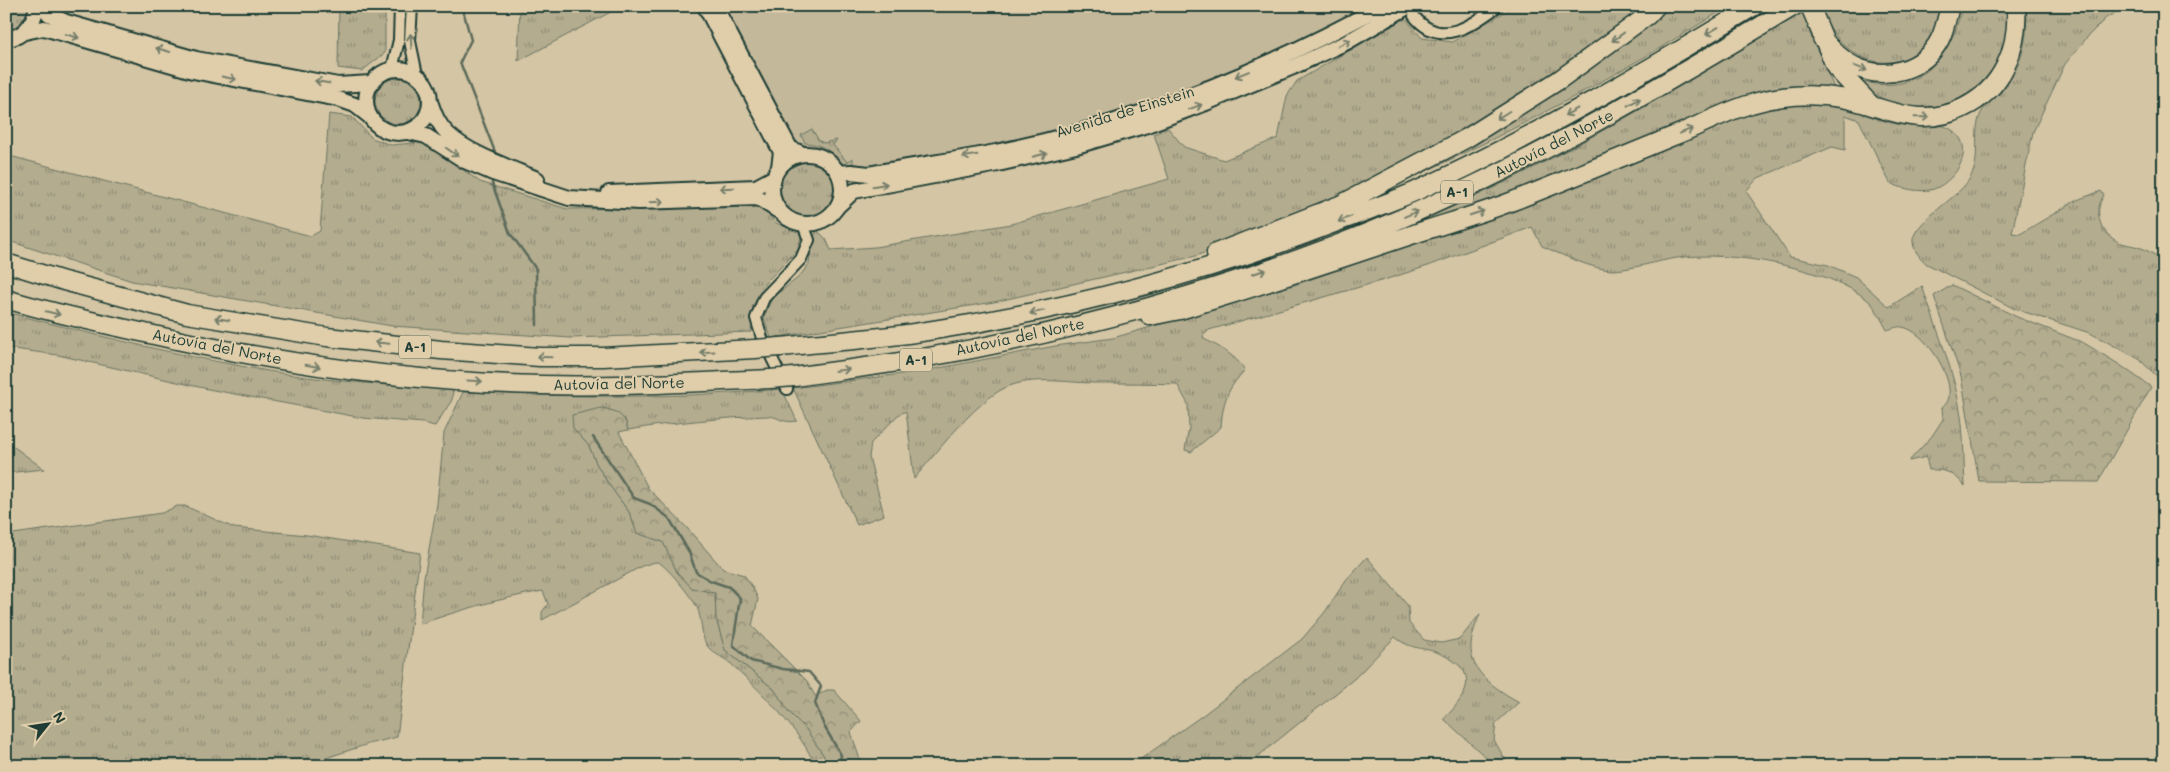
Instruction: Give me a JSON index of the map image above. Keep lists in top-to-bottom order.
{
  "streets": {
    "highway": ["Autovía del Norte", "A-1"],
    "street": ["Avenida de Einstein"]
  },
  "north": "top right"
}
